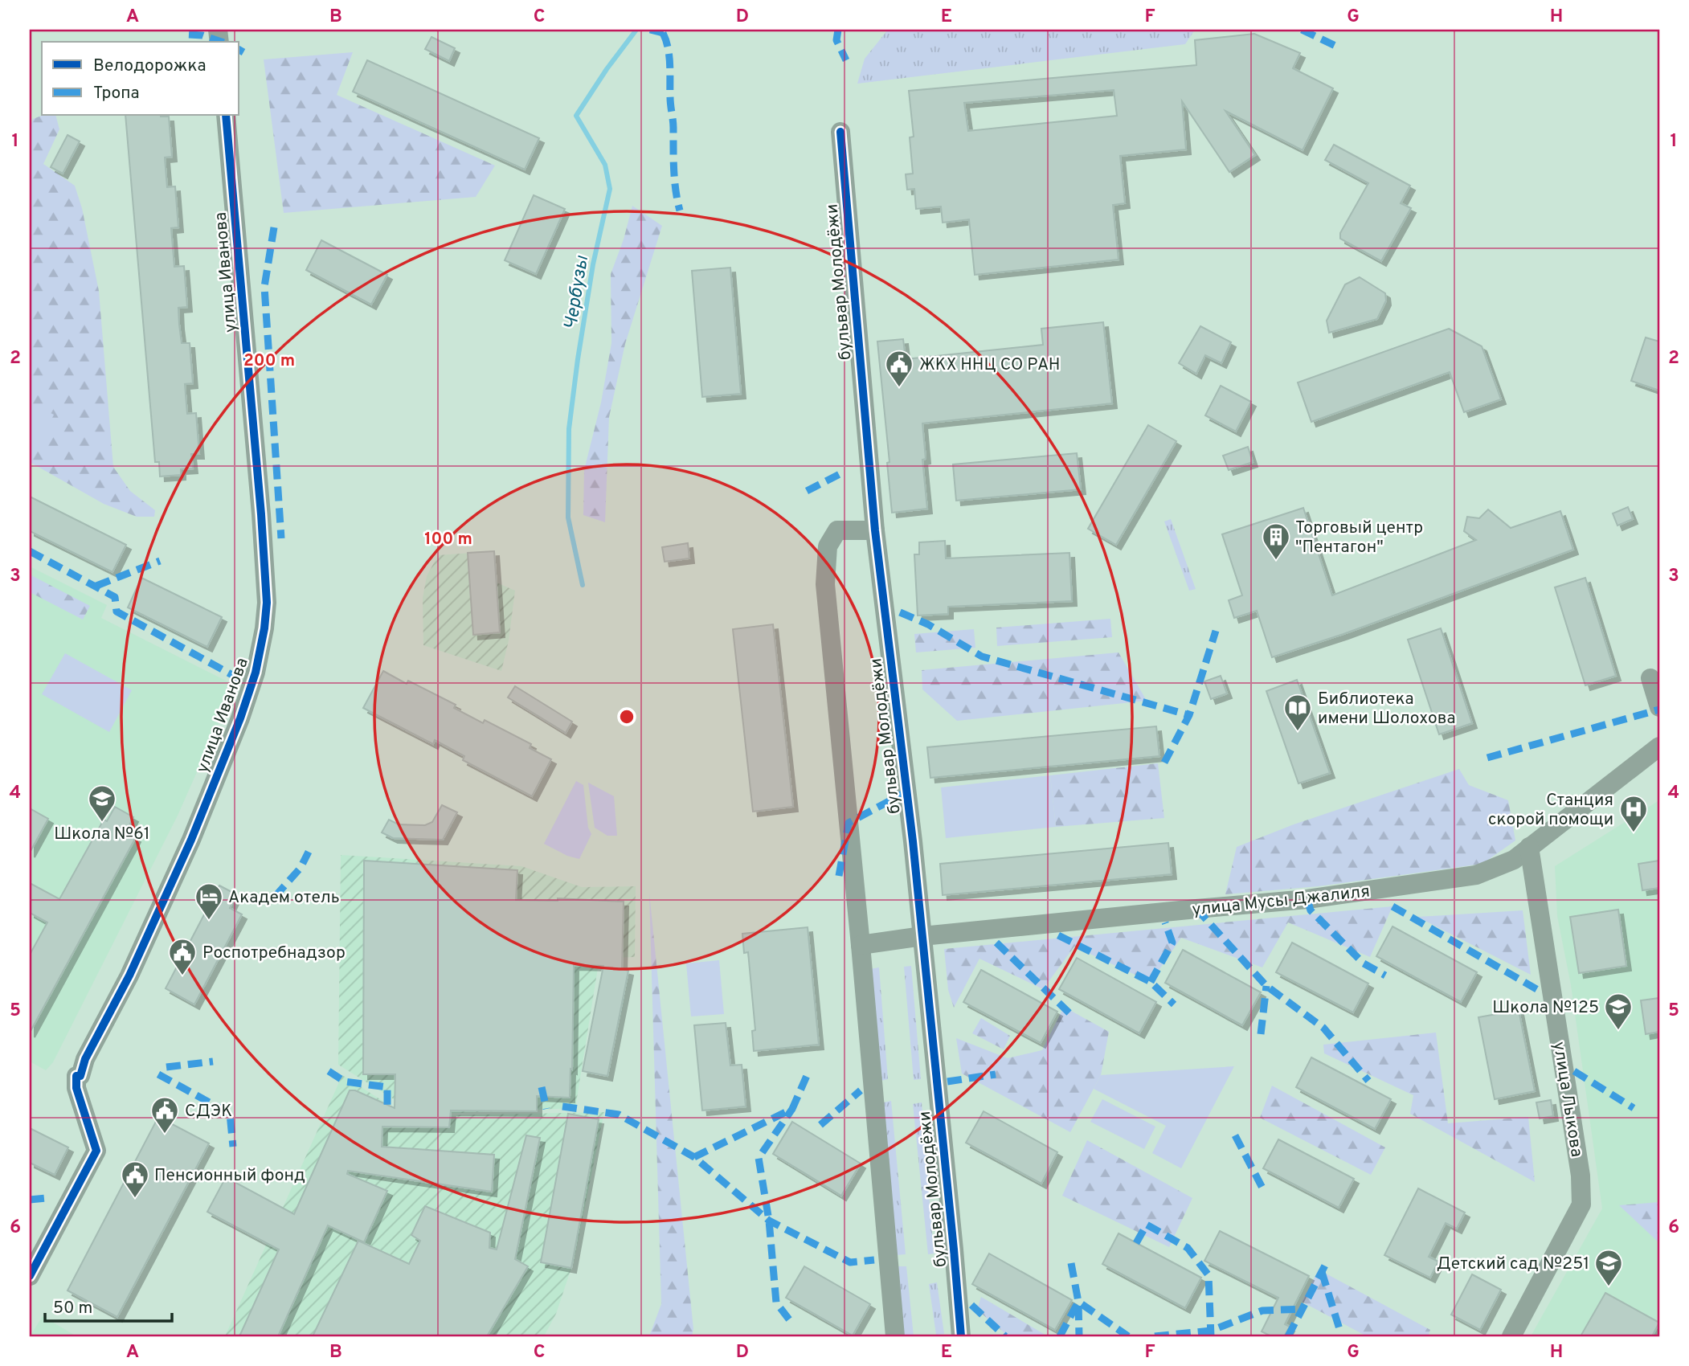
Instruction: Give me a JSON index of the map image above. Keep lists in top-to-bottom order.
{
  "streets": {
    "street": [
      "улица Иванова",
      "бульвар Молодёжи",
      "улица Мусы Джалиля",
      "улица Лыкова"
    ]
  },
  "crossings": [
    ["бульвар Молодёжи", "улица Мусы Джалиля"],
    ["улица Мусы Джалиля", "улица Лыкова"]
  ],
  "water": ["Чербузы"],
  "places": {
    "public building": [
      "ЖКХ ННЦ СО РАН",
      "Роспотребнадзор",
      "СДЭК",
      "Пенсионный фонд"
    ],
    "building": ["Торговый центр \"Пентагон\""],
    "library": ["Библиотека имени Шолохова"],
    "school or university": ["Школа №61", "Школа №125", "Детский сад №251"],
    "hospital": ["Станция скорой помощи"],
    "hotel": ["Академ отель"]
  },
  "legend": ["Велодорожка", "Тропа"],
  "scale_bar": "50 m",
  "grid": {
    "columns": [
      "A",
      "B",
      "C",
      "D",
      "E",
      "F",
      "G",
      "H"
    ],
    "rows": [
      "1",
      "2",
      "3",
      "4",
      "5",
      "6"
    ]
  },
  "rings": ["200 m", "100 m"]
}
